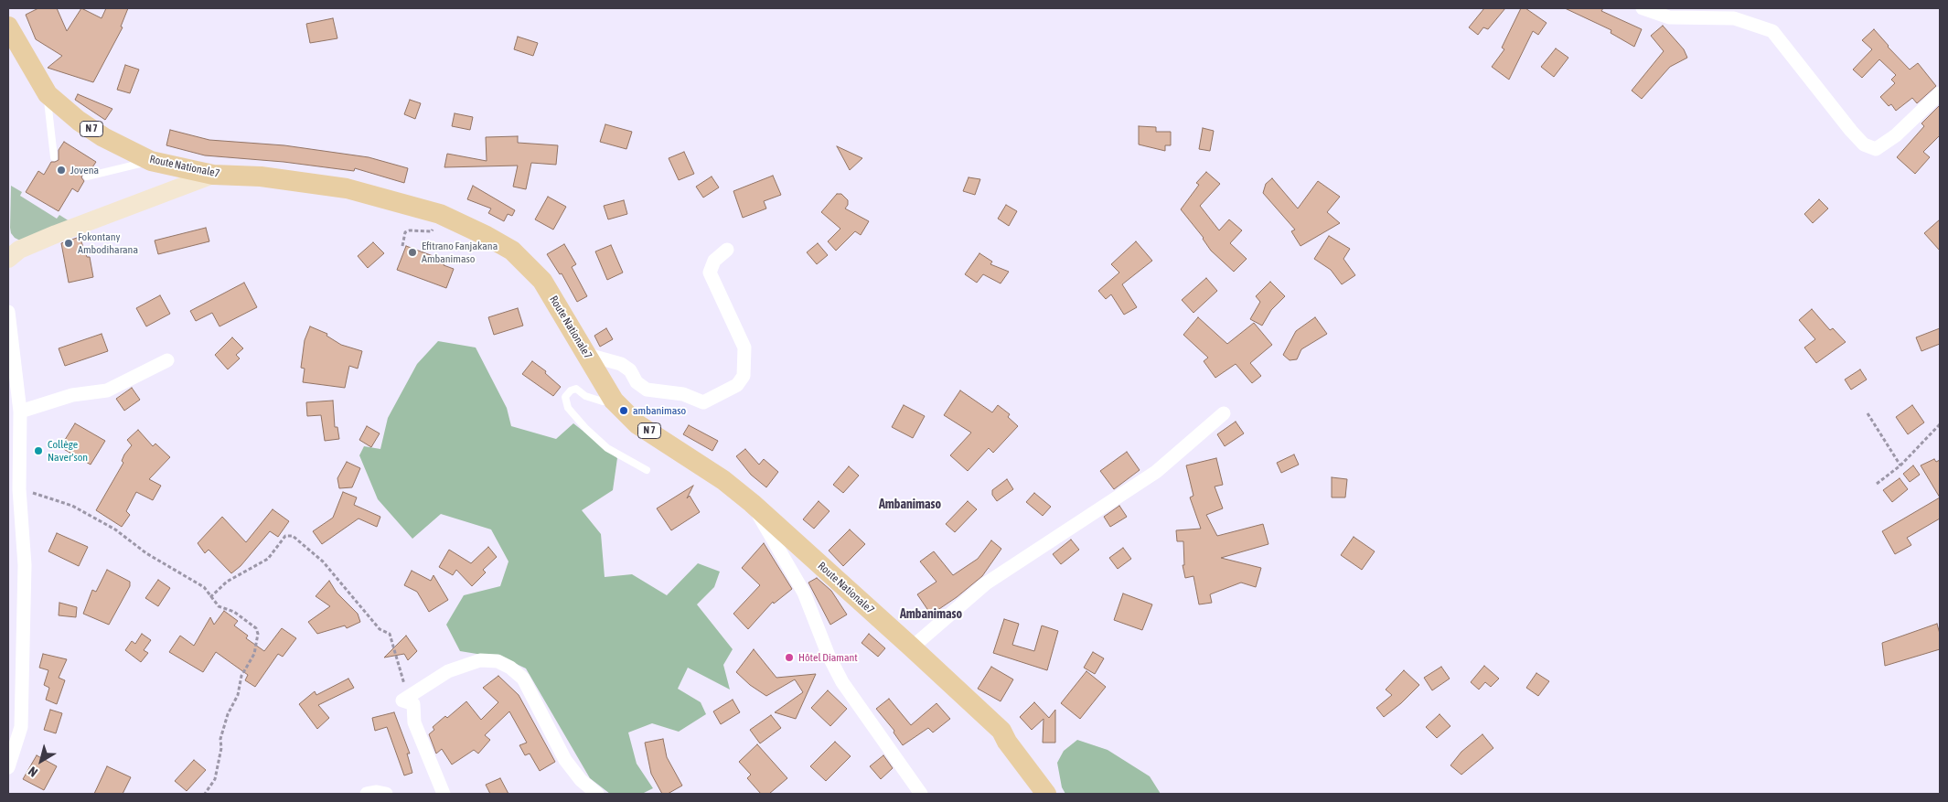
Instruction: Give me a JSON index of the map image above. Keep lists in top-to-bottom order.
{
  "streets": {
    "main road": ["N 7", "Route Nationale7"]
  },
  "districts": ["Ambanimaso", "Ambanimaso"],
  "places": [
    "Jovena",
    "Fokontany Ambodiharana",
    "Efitrano Fanjakana Ambanimaso",
    "ambanimaso",
    "Collège Naver'son",
    "Hôtel Diamant"
  ],
  "north": "bottom left"
}
